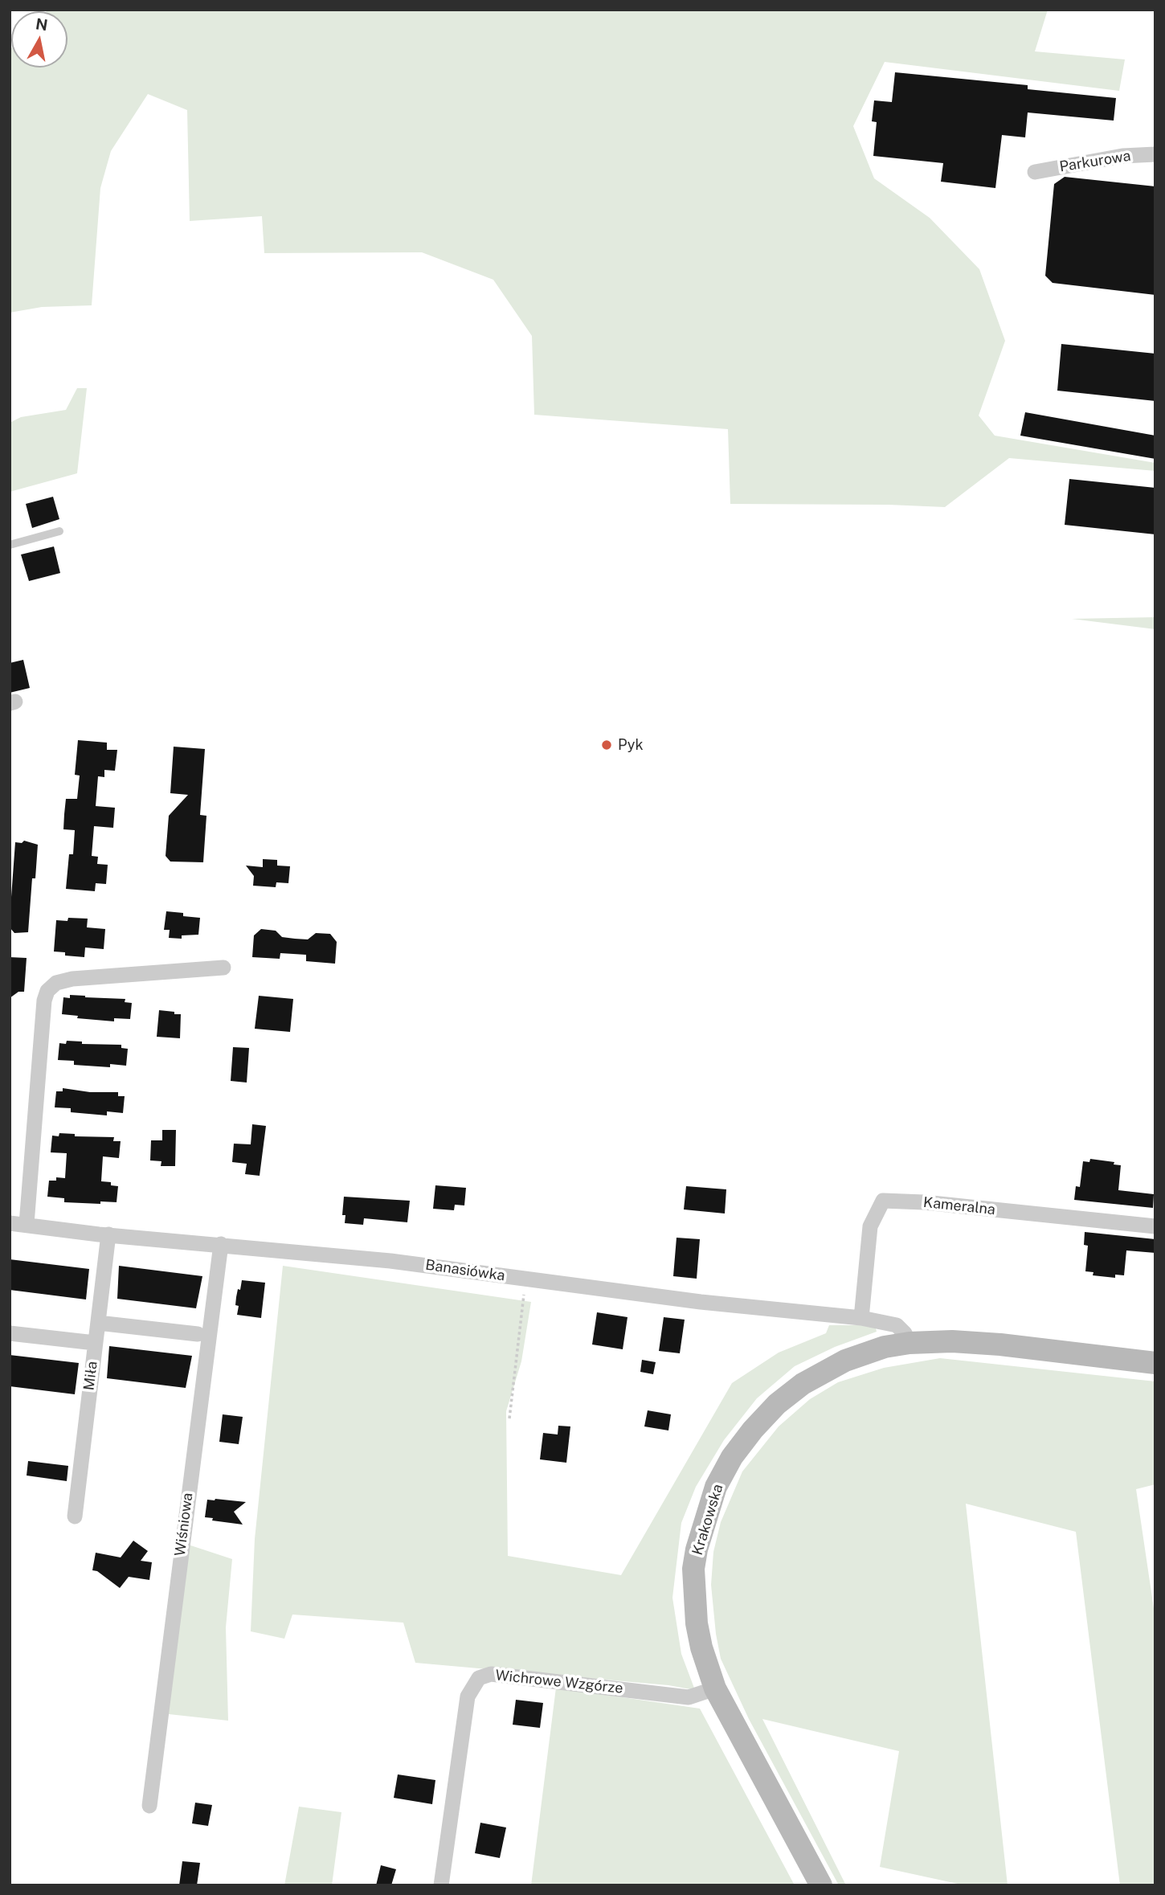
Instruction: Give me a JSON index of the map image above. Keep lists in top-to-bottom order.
{
  "streets": {
    "main road": ["Krakowska"],
    "street": [
      "Parkurowa",
      "Kameralna",
      "Banasiówka",
      "Miła",
      "Wiśniowa",
      "Wichrowe Wzgórze"
    ]
  },
  "crossings": [
    ["Kameralna", "Banasiówka"],
    ["Banasiówka", "Miła"],
    ["Banasiówka", "Krakowska"],
    ["Banasiówka", "Wiśniowa"],
    ["Krakowska", "Wichrowe Wzgórze"]
  ],
  "places": ["Pyk"],
  "north": "top"
}
